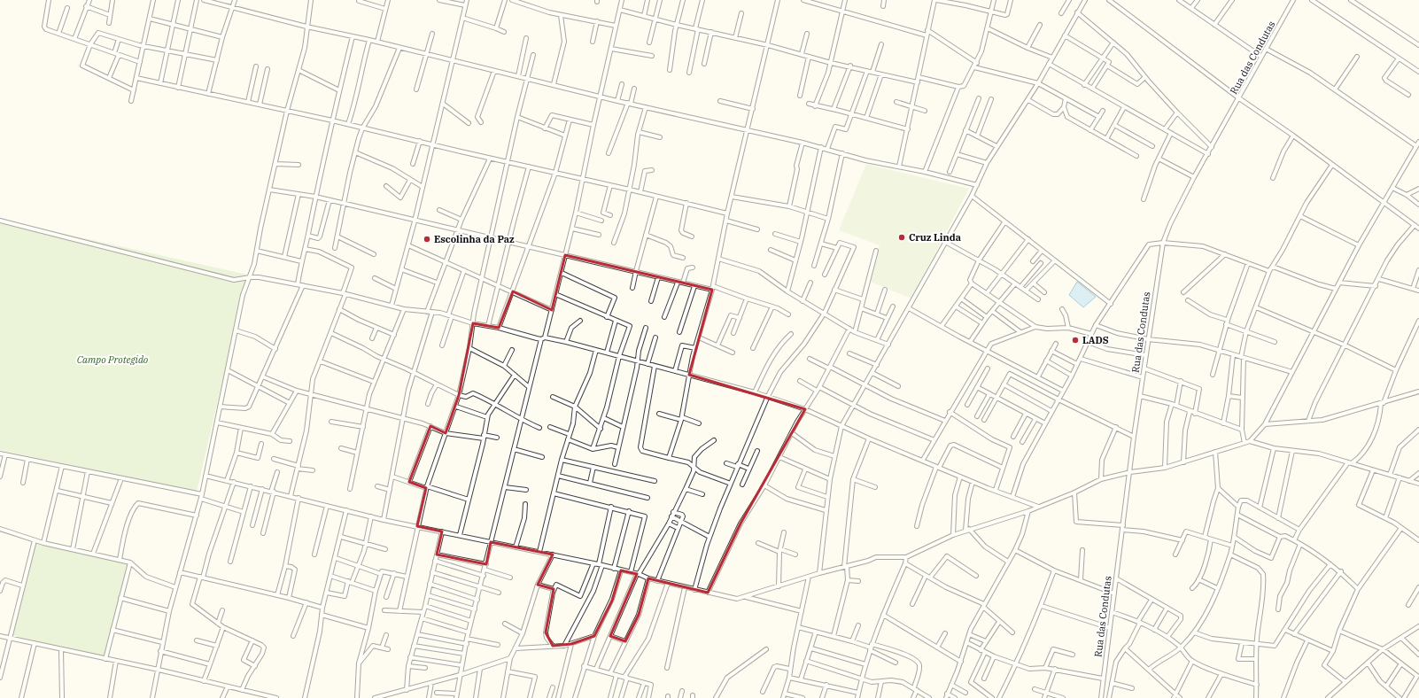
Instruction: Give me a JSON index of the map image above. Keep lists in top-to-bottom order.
{
  "streets": {
    "street": ["Rua das Condutas"]
  },
  "parks": ["Campo Protegido"],
  "places": ["Cruz Linda", "Escolinha da Paz", "LADS"]
}
